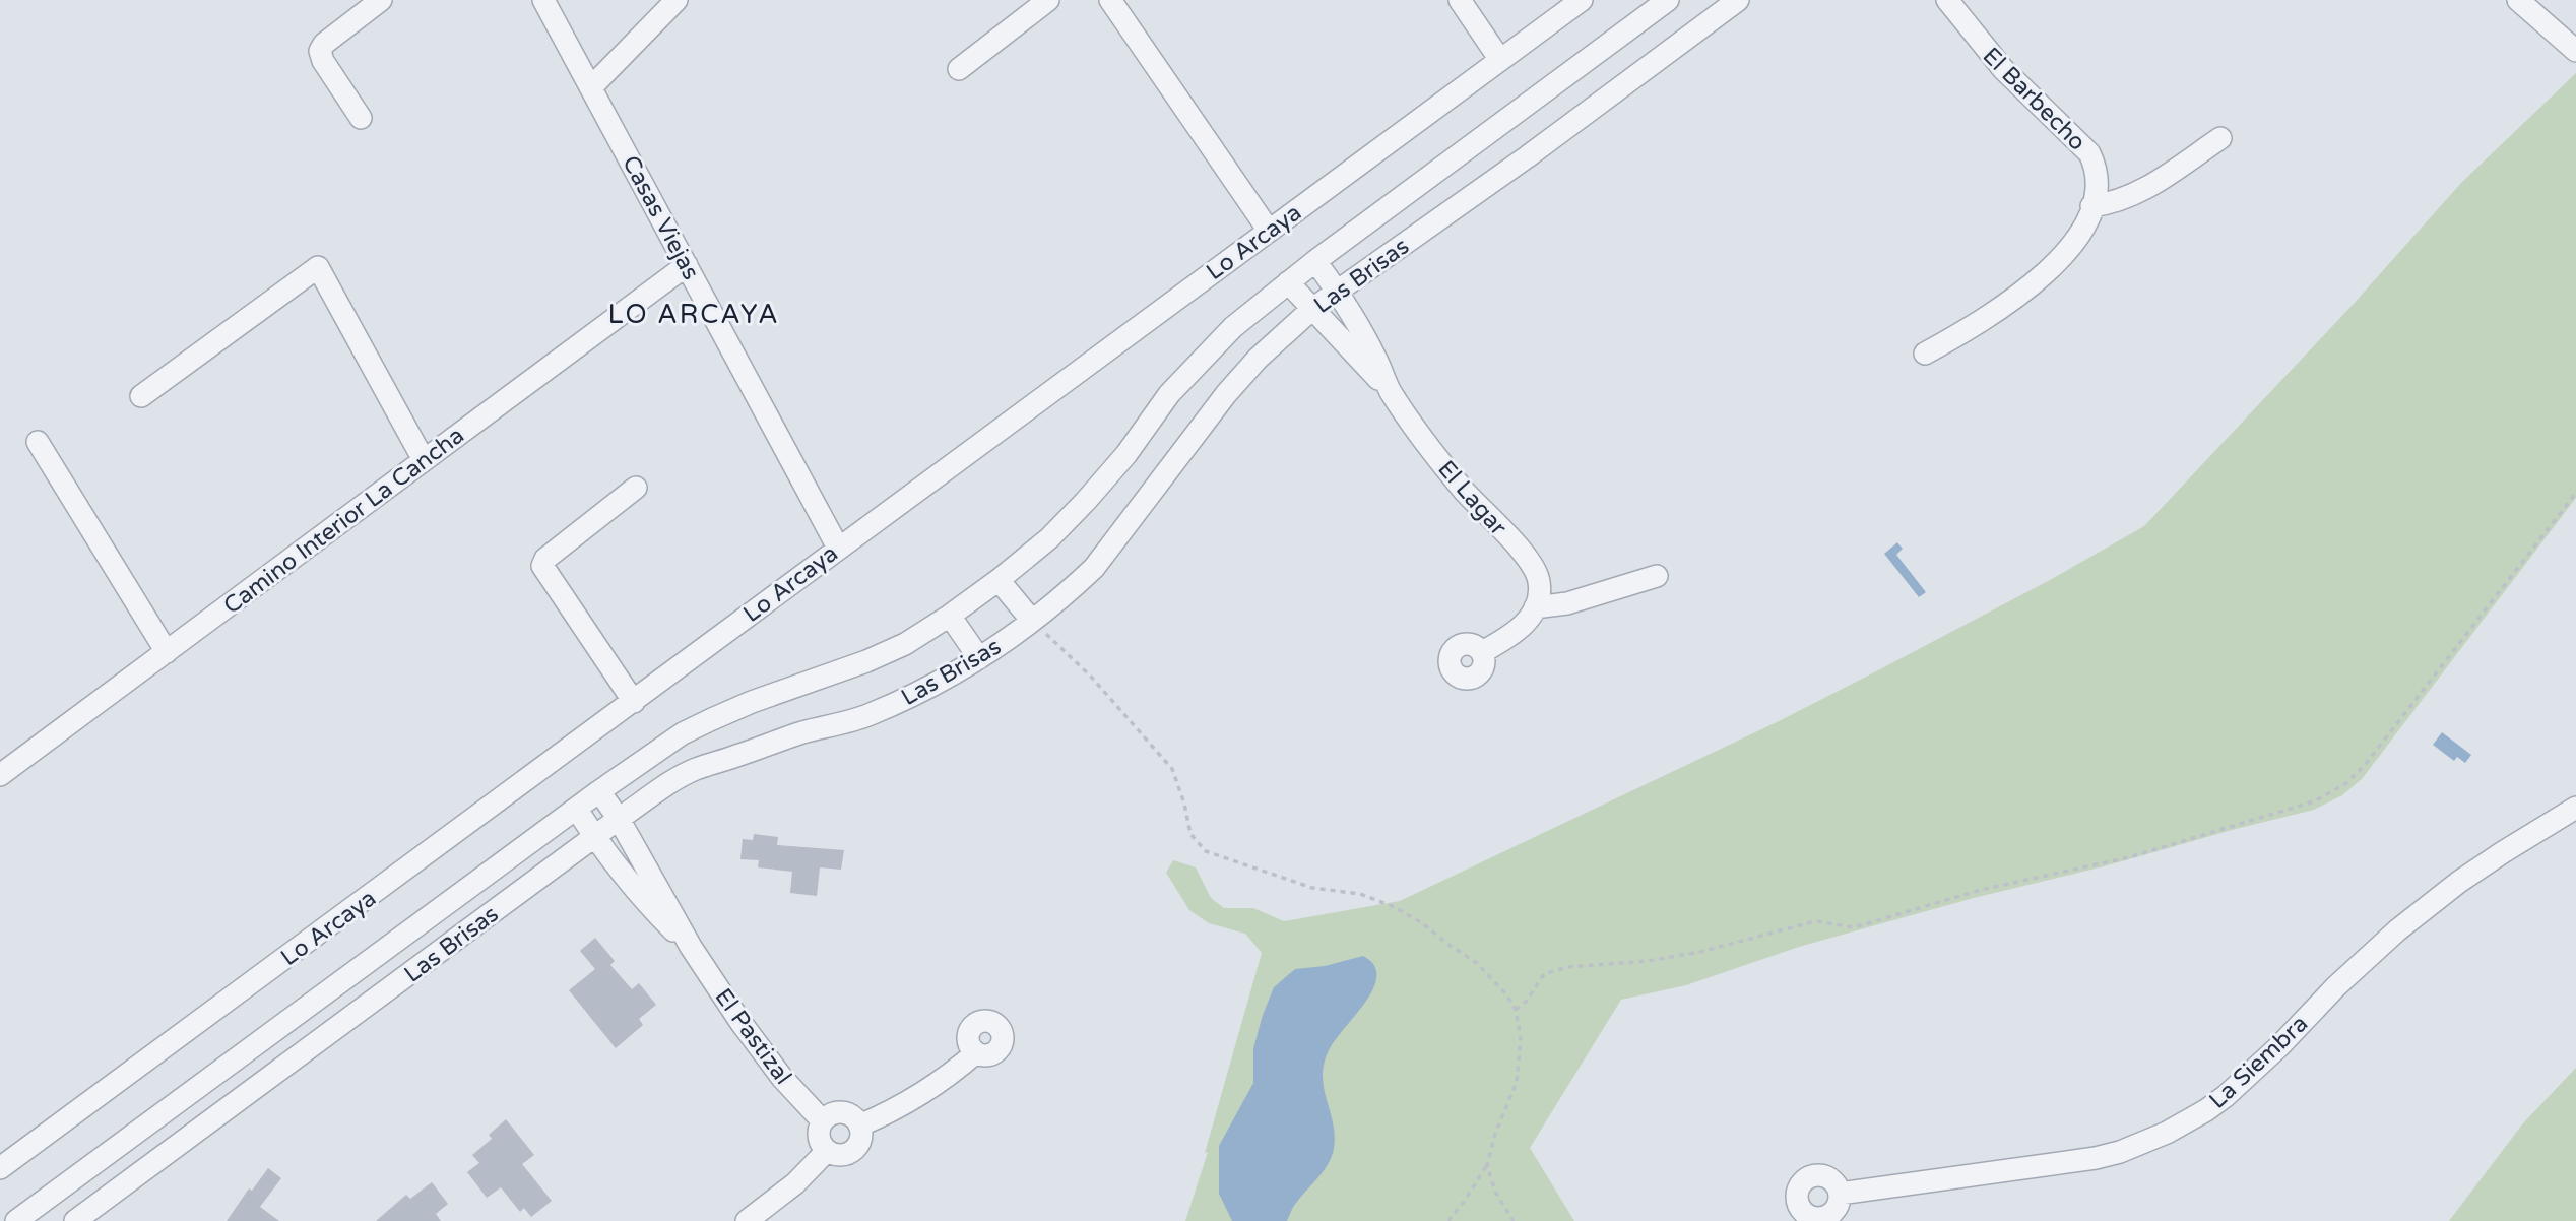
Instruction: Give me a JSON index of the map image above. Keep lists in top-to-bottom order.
{
  "streets": {
    "street": [
      "El Barbecho",
      "Casas Viejas",
      "Lo Arcaya",
      "Las Brisas",
      "El Lagar",
      "Camino Interior La Cancha",
      "El Pastizal",
      "La Siembra"
    ]
  },
  "crossings": [
    ["Casas Viejas", "Lo Arcaya"],
    ["Casas Viejas", "Camino Interior La Cancha"]
  ],
  "districts": ["LO ARCAYA"]
}
